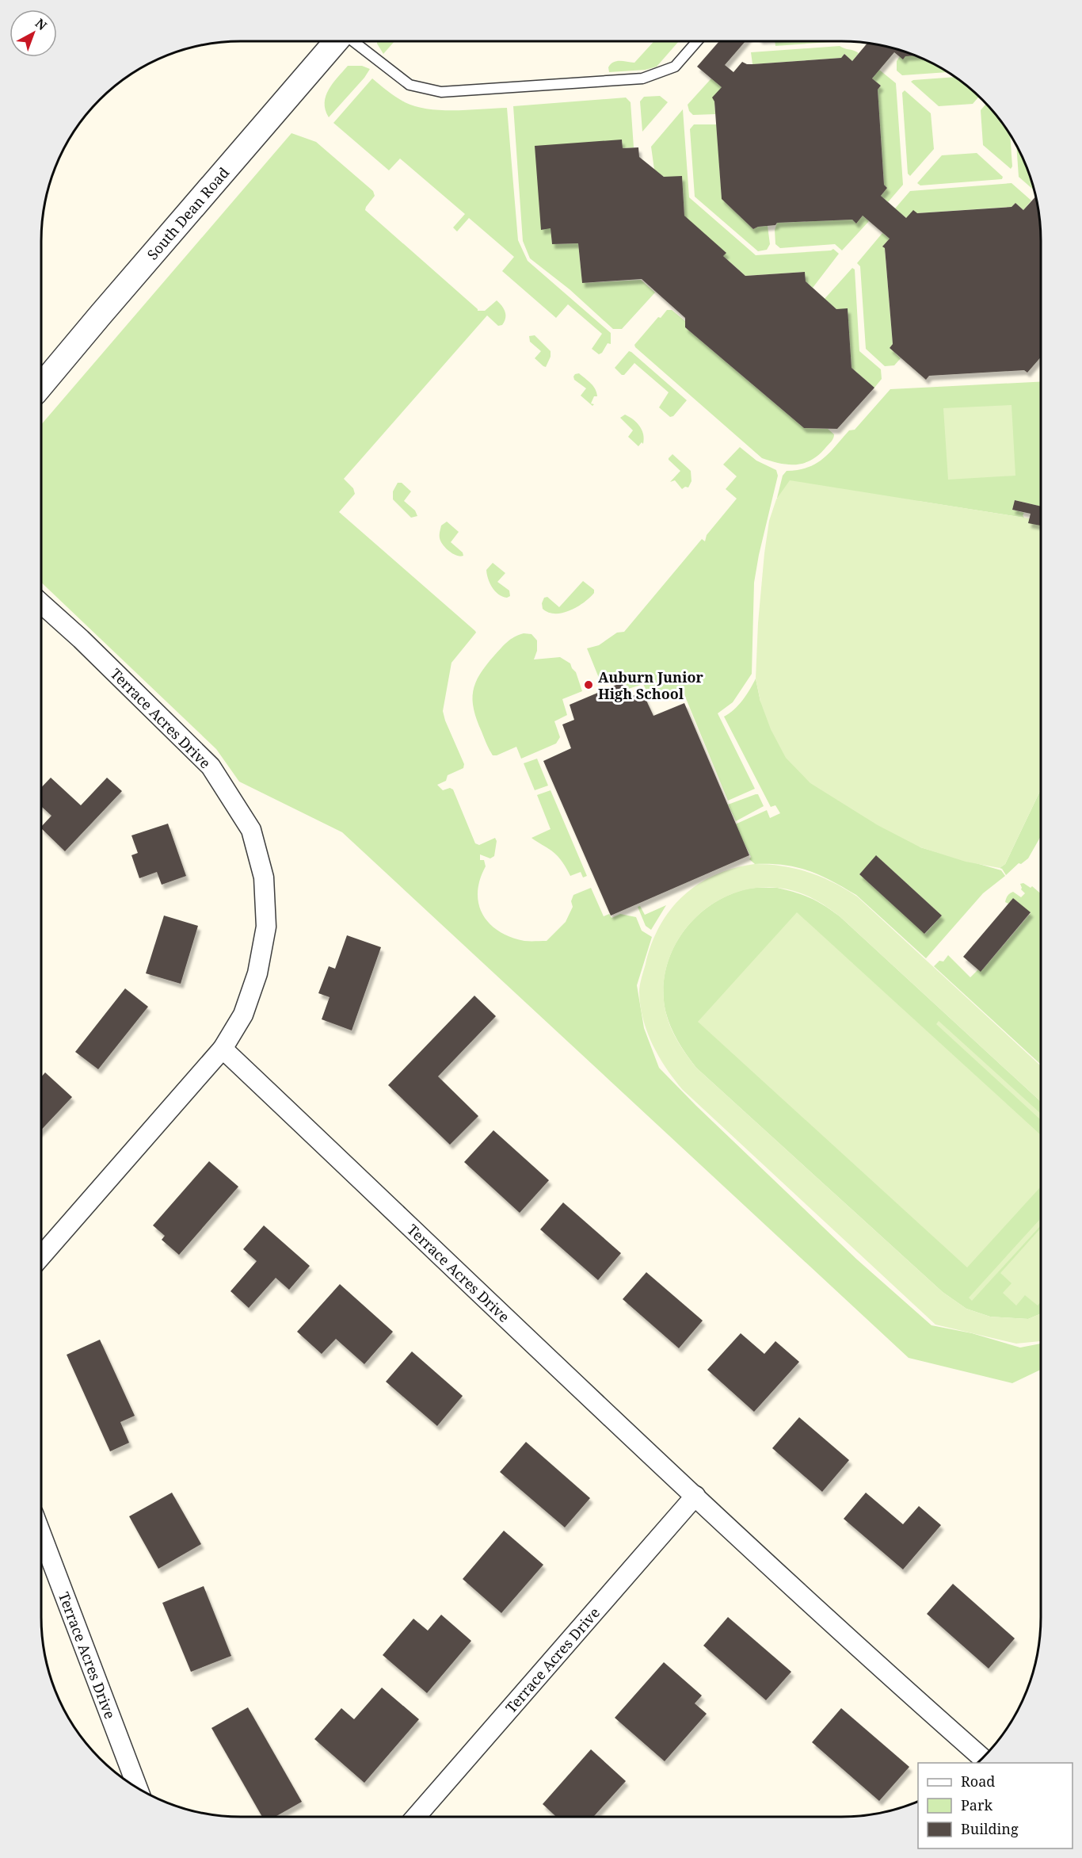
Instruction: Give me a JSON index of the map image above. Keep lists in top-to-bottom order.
{
  "streets": {
    "street": ["South Dean Road", "Terrace Acres Drive"]
  },
  "places": ["Auburn Junior High School"],
  "legend": ["Road", "Park", "Building"],
  "north": "top right"
}
